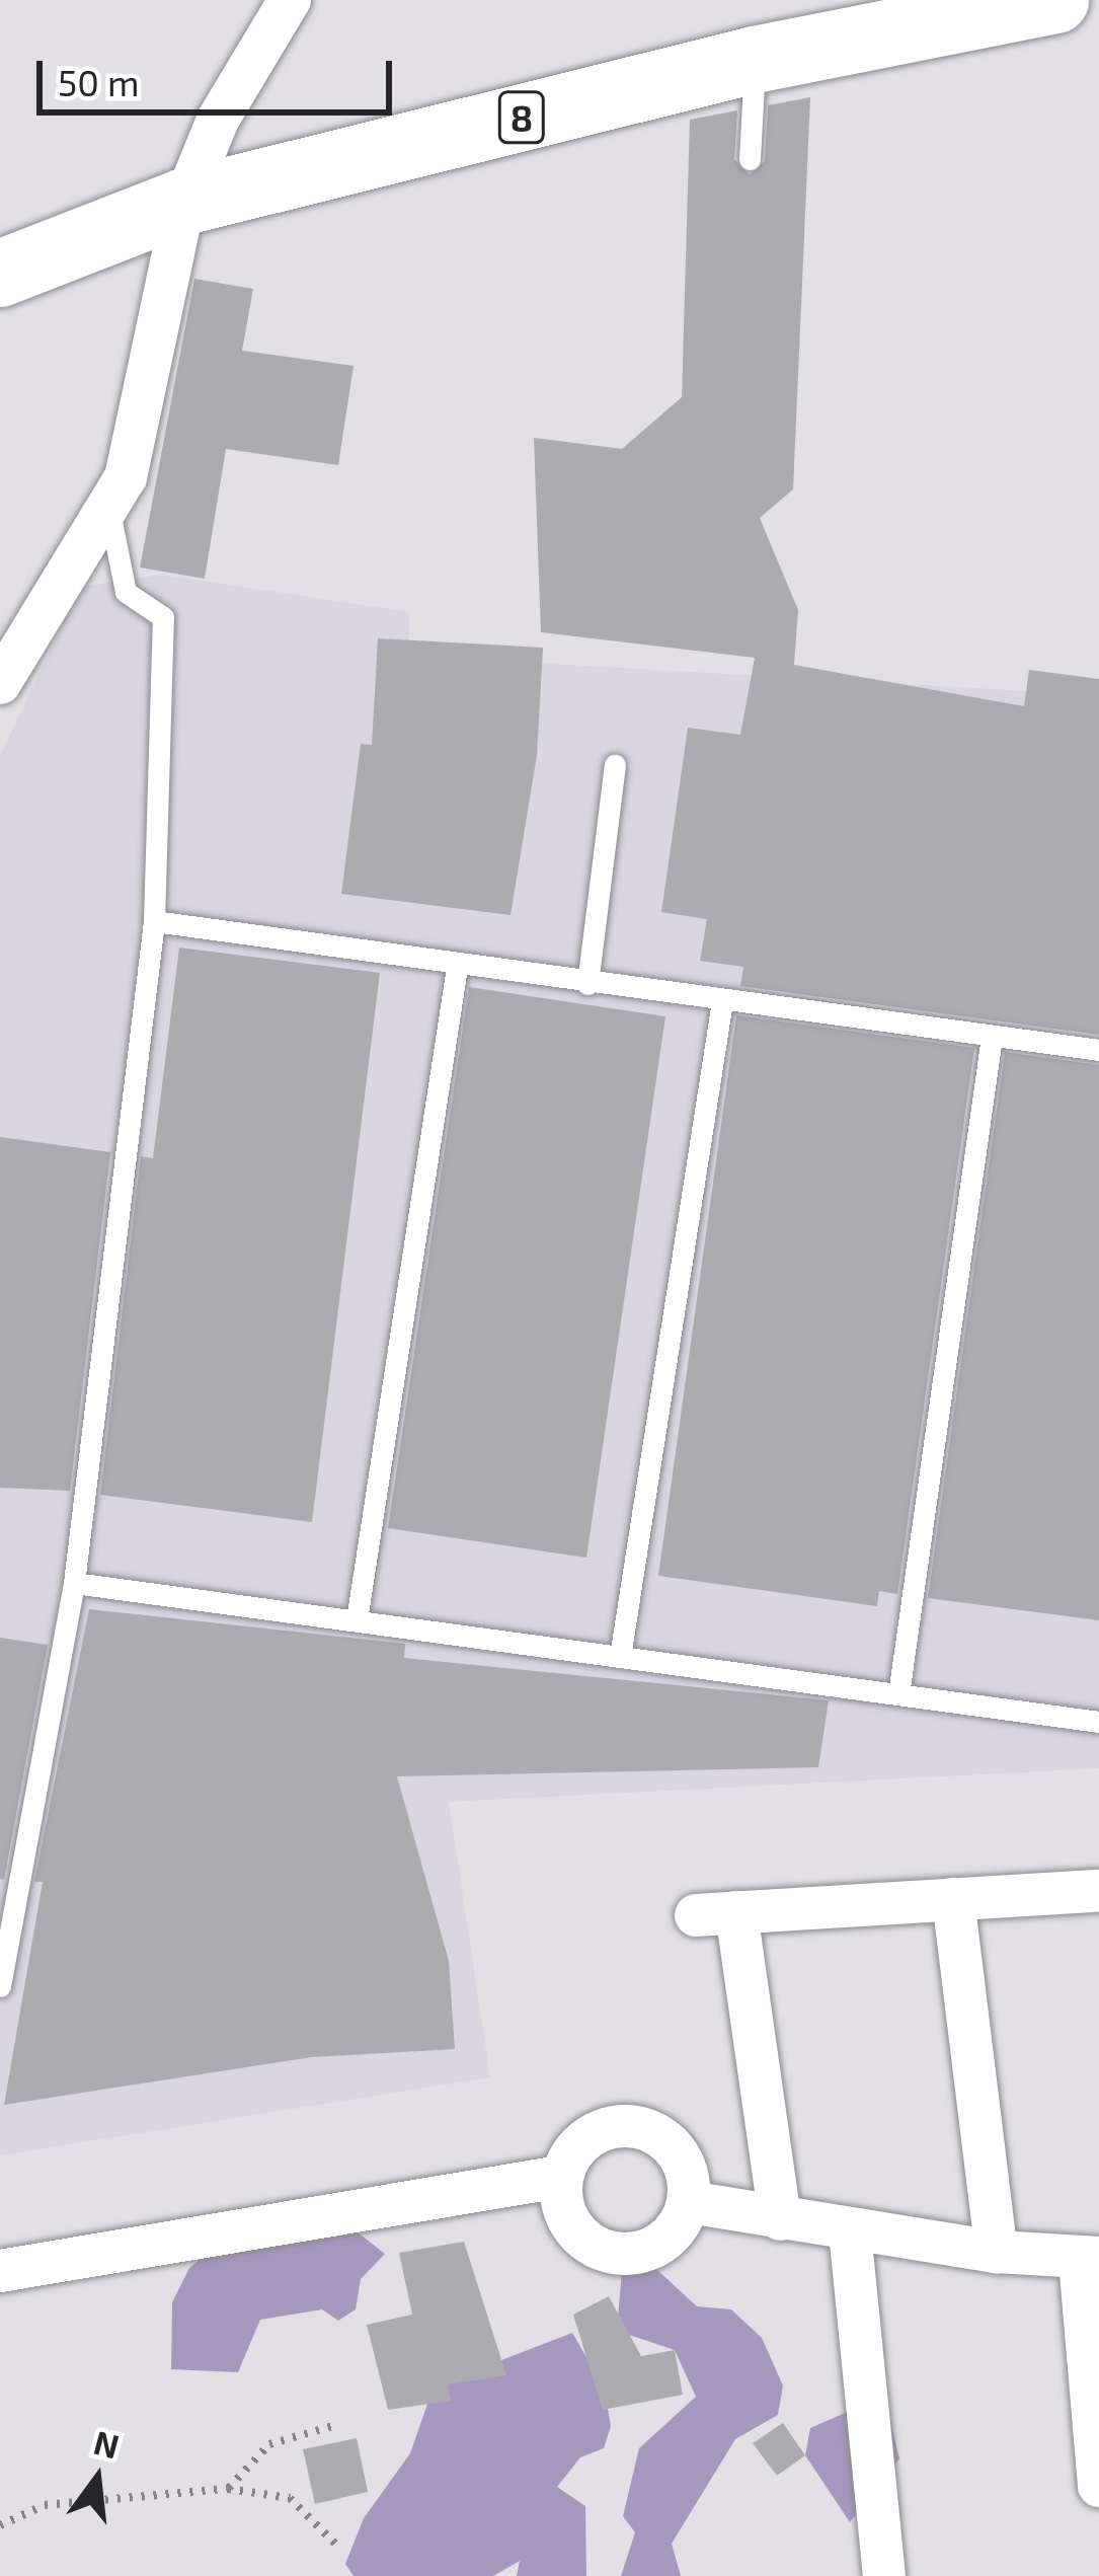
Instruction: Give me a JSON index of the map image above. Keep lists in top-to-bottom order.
{
  "streets": {
    "highway": ["8"]
  },
  "scale_bar": "50 m",
  "north": "top"
}
